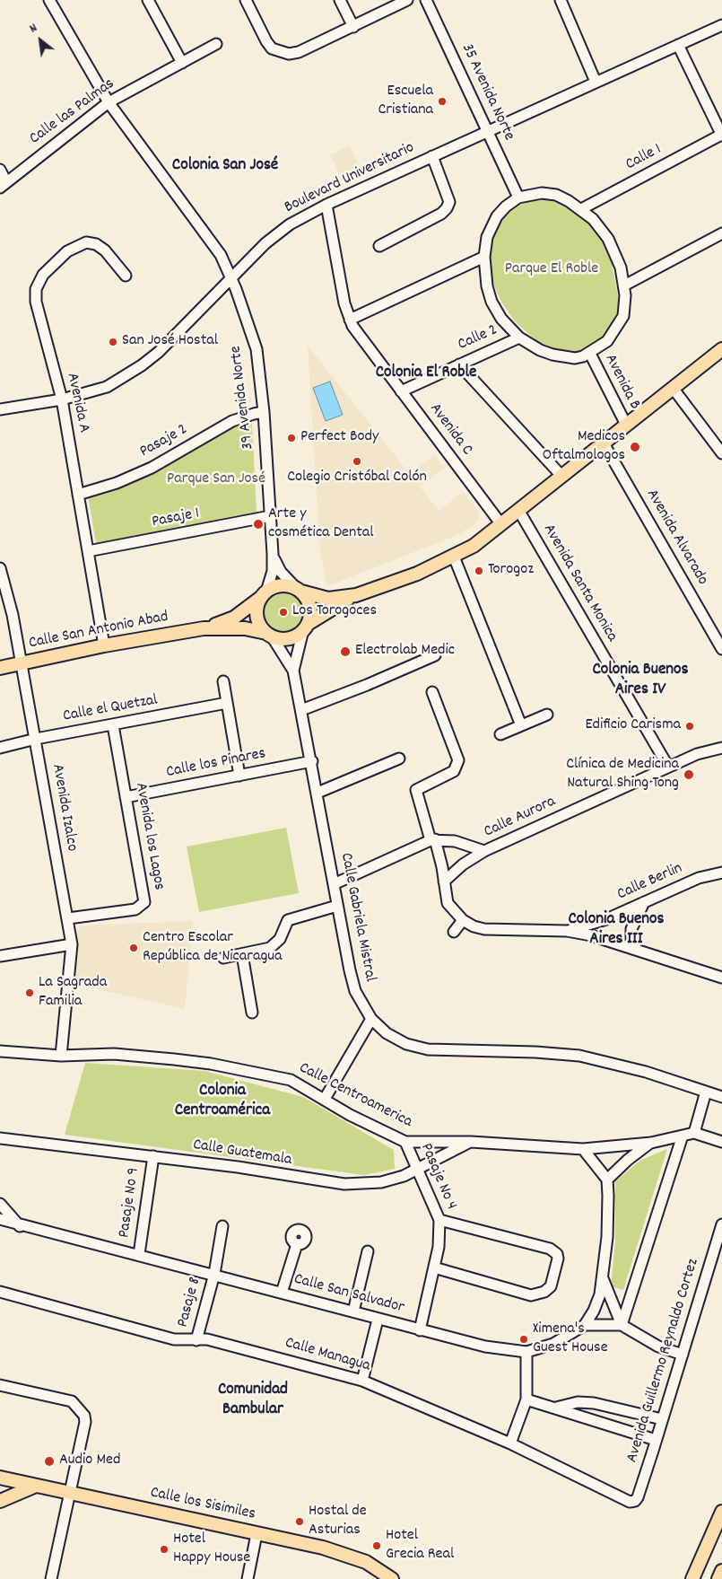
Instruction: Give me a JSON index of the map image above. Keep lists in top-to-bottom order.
{
  "streets": {
    "main road": ["Calle San Antonio Abad", "Calle los Sisimiles"],
    "street": [
      "35 Avenida Norte",
      "Calle las Palmas",
      "Calle 1",
      "Boulevard Universitario",
      "Calle 2",
      "Avenida B",
      "39 Avenida Norte",
      "Avenida A",
      "Avenida C",
      "Pasaje 2",
      "Pasaje 1",
      "Avenida Alvarado",
      "Avenida Santa Monica",
      "Calle el Quetzal",
      "Calle los Pinares",
      "Avenida Izalco",
      "Calle Aurora",
      "Avenida los Lagos",
      "Calle Berlin",
      "Calle Gabriela Mistral",
      "Calle Centroamerica",
      "Calle Guatemala",
      "Pasaje No 4",
      "Pasaje No 9",
      "Calle San Salvador",
      "Pasaje 8",
      "Calle Managua",
      "Avenida Guillermo Reynaldo Cortez"
    ]
  },
  "crossings": [
    ["35 Avenida Norte", "Calle 1"],
    ["35 Avenida Norte", "Boulevard Universitario"],
    ["35 Avenida Norte", "Calle 2"],
    ["35 Avenida Norte", "Avenida B"],
    ["Calle las Palmas", "39 Avenida Norte"],
    ["Calle 1", "Calle 2"],
    ["Calle 1", "Avenida B"],
    ["Boulevard Universitario", "39 Avenida Norte"],
    ["Boulevard Universitario", "Avenida A"],
    ["Boulevard Universitario", "Avenida C"],
    ["Calle 2", "Avenida B"],
    ["Calle 2", "Avenida C"],
    ["39 Avenida Norte", "Pasaje 2"],
    ["39 Avenida Norte", "Pasaje 1"],
    ["39 Avenida Norte", "Calle San Antonio Abad"],
    ["39 Avenida Norte", "Calle Gabriela Mistral"],
    ["Avenida A", "Pasaje 2"],
    ["Avenida A", "Pasaje 1"],
    ["Avenida A", "Calle San Antonio Abad"],
    ["Avenida Santa Monica", "Calle Aurora"],
    ["Calle San Antonio Abad", "Avenida Izalco"],
    ["Calle San Antonio Abad", "Calle Gabriela Mistral"],
    ["Calle el Quetzal", "Avenida Izalco"],
    ["Calle el Quetzal", "Avenida los Lagos"],
    ["Calle los Pinares", "Avenida los Lagos"],
    ["Calle los Pinares", "Calle Gabriela Mistral"],
    ["Avenida Izalco", "Avenida los Lagos"],
    ["Avenida Izalco", "Calle Centroamerica"],
    ["Calle Aurora", "Calle Gabriela Mistral"],
    ["Calle Centroamerica", "Calle Guatemala"],
    ["Calle Centroamerica", "Pasaje No 4"],
    ["Calle Guatemala", "Pasaje No 4"],
    ["Calle Guatemala", "Pasaje No 9"],
    ["Pasaje No 4", "Calle San Salvador"],
    ["Pasaje No 9", "Calle San Salvador"],
    ["Calle San Salvador", "Pasaje 8"],
    ["Pasaje 8", "Calle Managua"],
    ["Calle Managua", "Avenida Guillermo Reynaldo Cortez"]
  ],
  "districts": [
    "Colonia San José",
    "Colonia El Roble",
    "Colonia Buenos Aires IV",
    "Colonia Buenos Aires III",
    "Colonia Centroamérica",
    "Comunidad Bambular"
  ],
  "parks": ["Parque El Roble", "Parque San José"],
  "places": [
    "Escuela Cristiana",
    "San José Hostal",
    "Perfect Body",
    "Medicos Oftalmologos",
    "Colegio Cristóbal Colón",
    "Arte y cosmética Dental",
    "Torogoz",
    "Los Torogoces",
    "Electrolab Medic",
    "Edificio Carisma",
    "Clínica de Medicina Natural Shing Tong",
    "Centro Escolar República de Nicaragua",
    "La Sagrada Familia",
    "Ximena's Guest House",
    "Audio Med",
    "Hostal de Asturias",
    "Hotel Grecia Real",
    "Hotel Happy House"
  ],
  "north": "top left"
}
